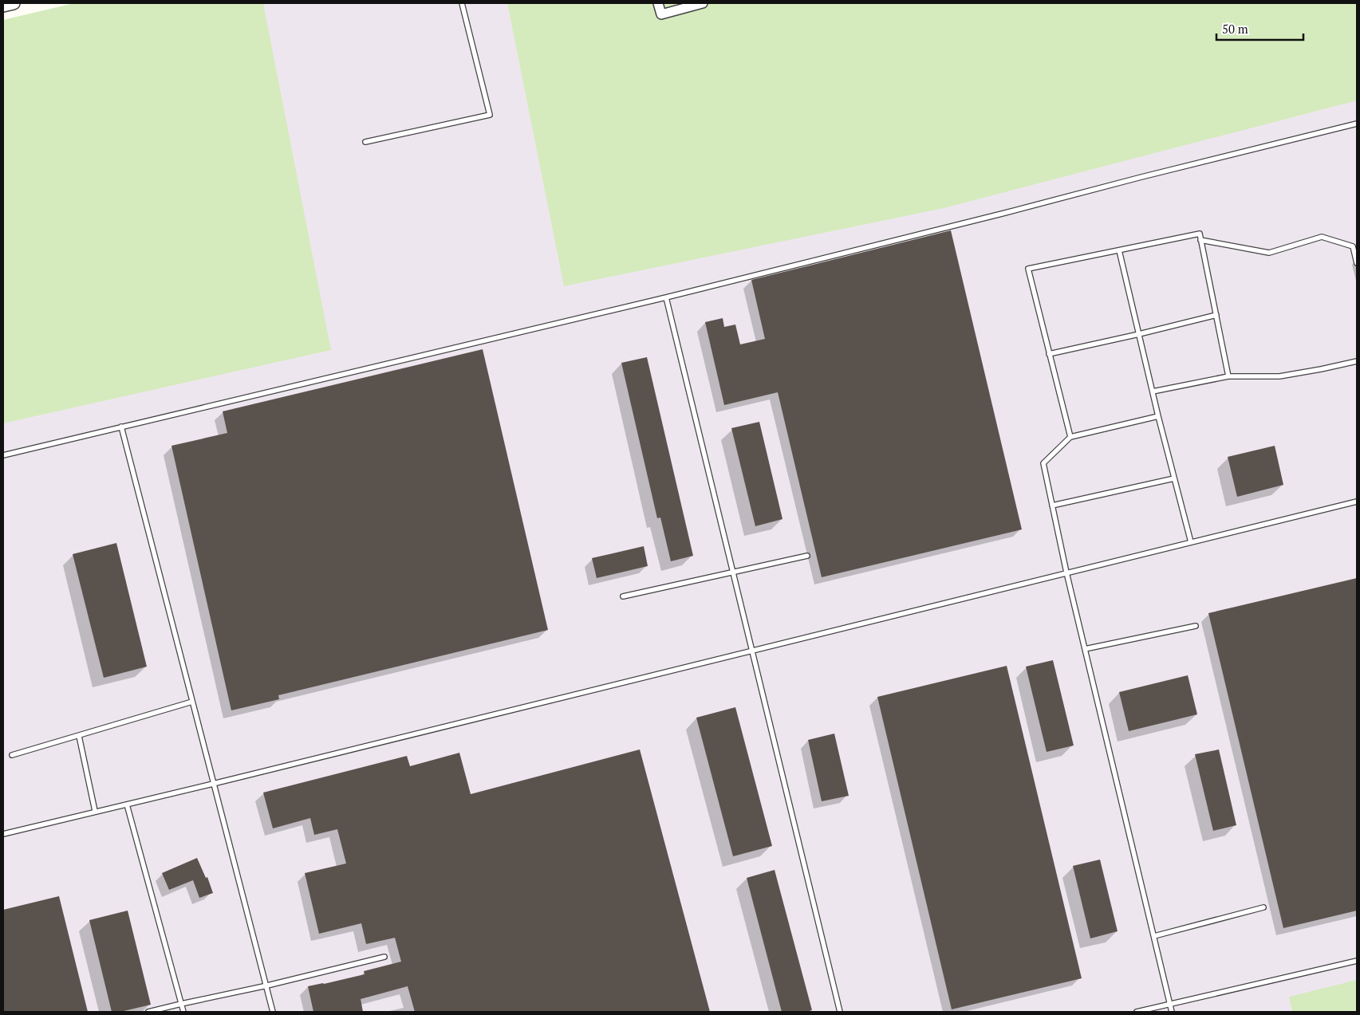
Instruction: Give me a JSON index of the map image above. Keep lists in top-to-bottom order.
{
  "scale_bar": "50 m"
}
